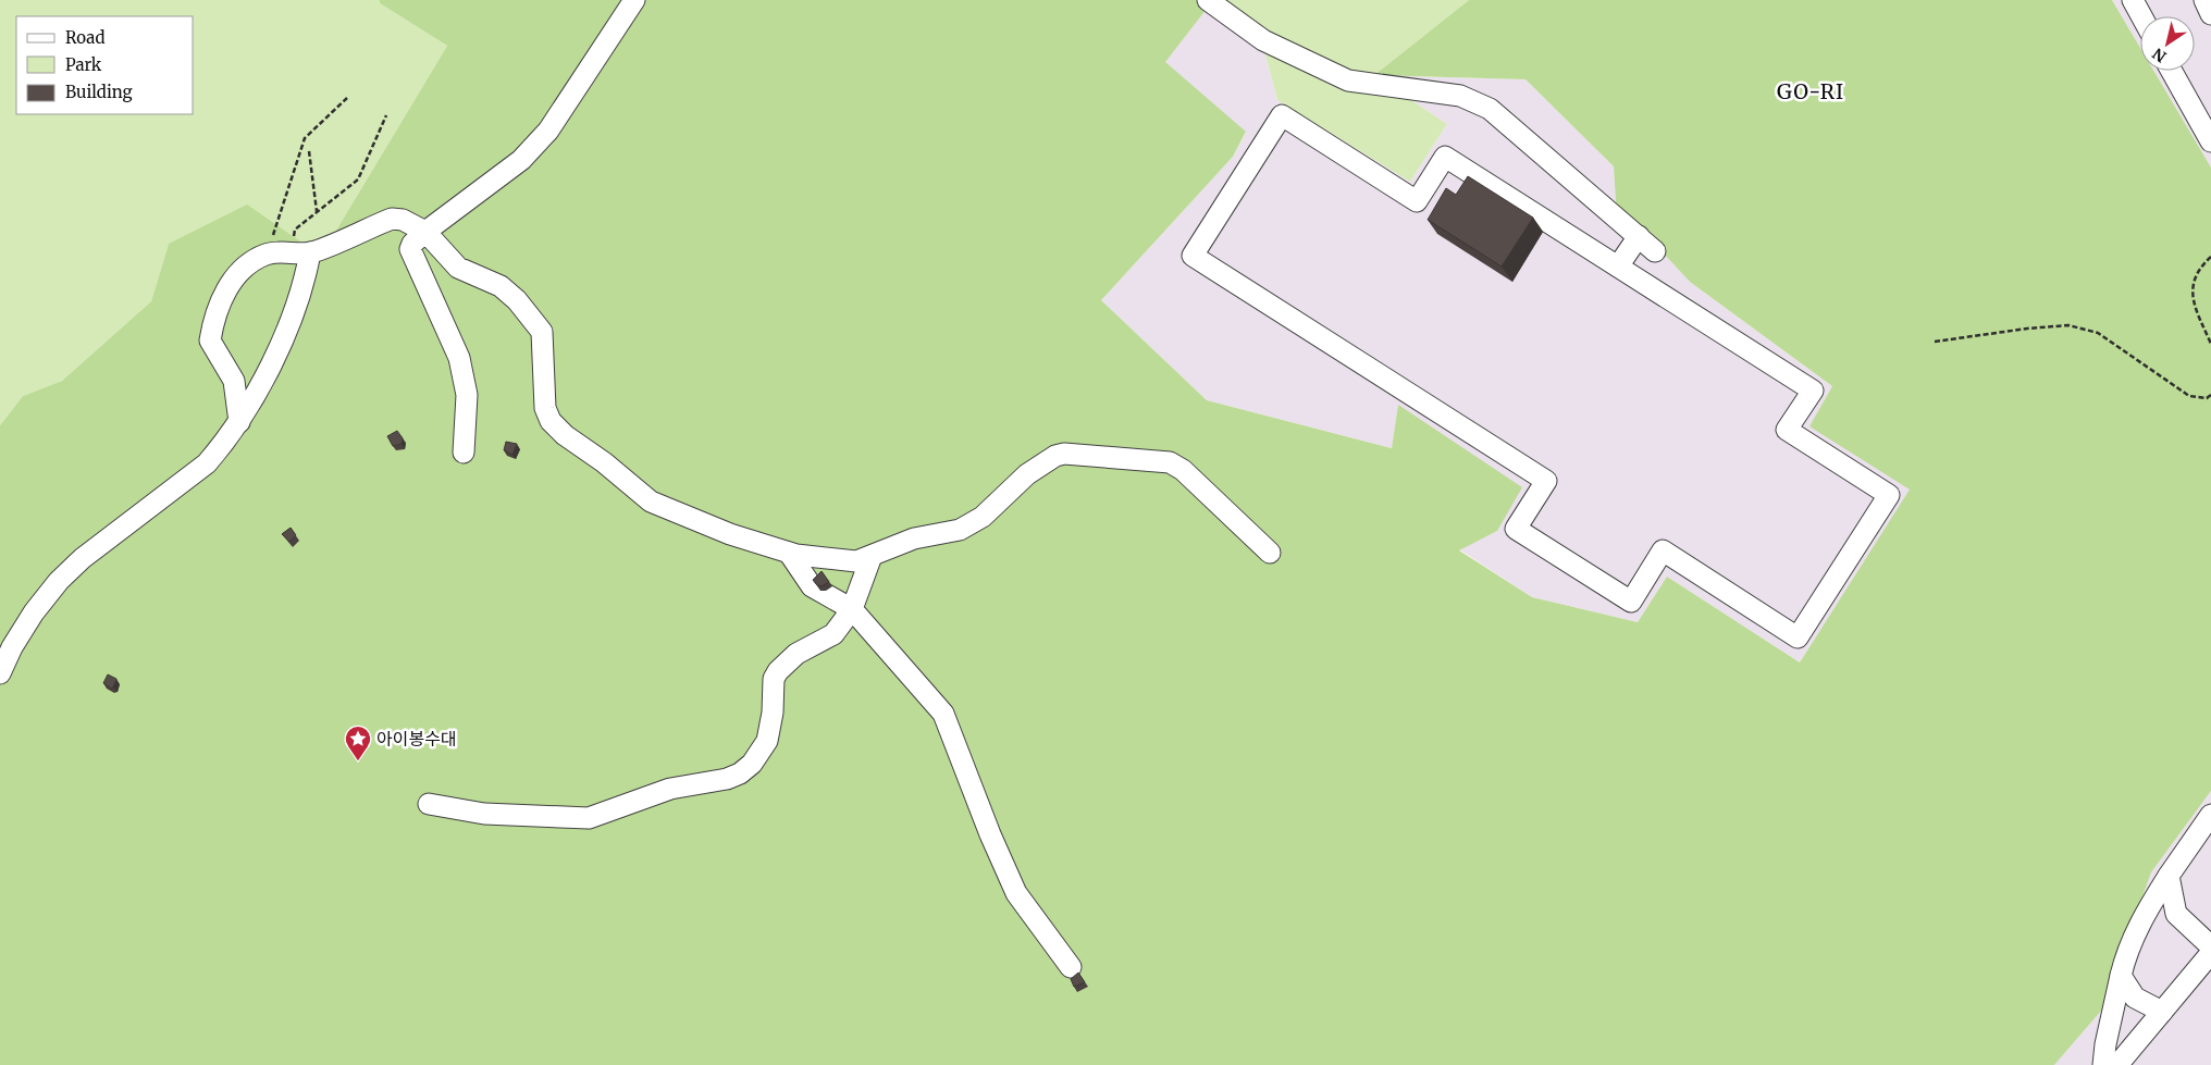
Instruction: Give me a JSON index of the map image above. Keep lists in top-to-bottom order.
{
  "districts": ["GO-RI"],
  "places": {
    "place": ["아이봉수대"]
  },
  "legend": ["Road", "Park", "Building"],
  "north": "bottom left"
}
